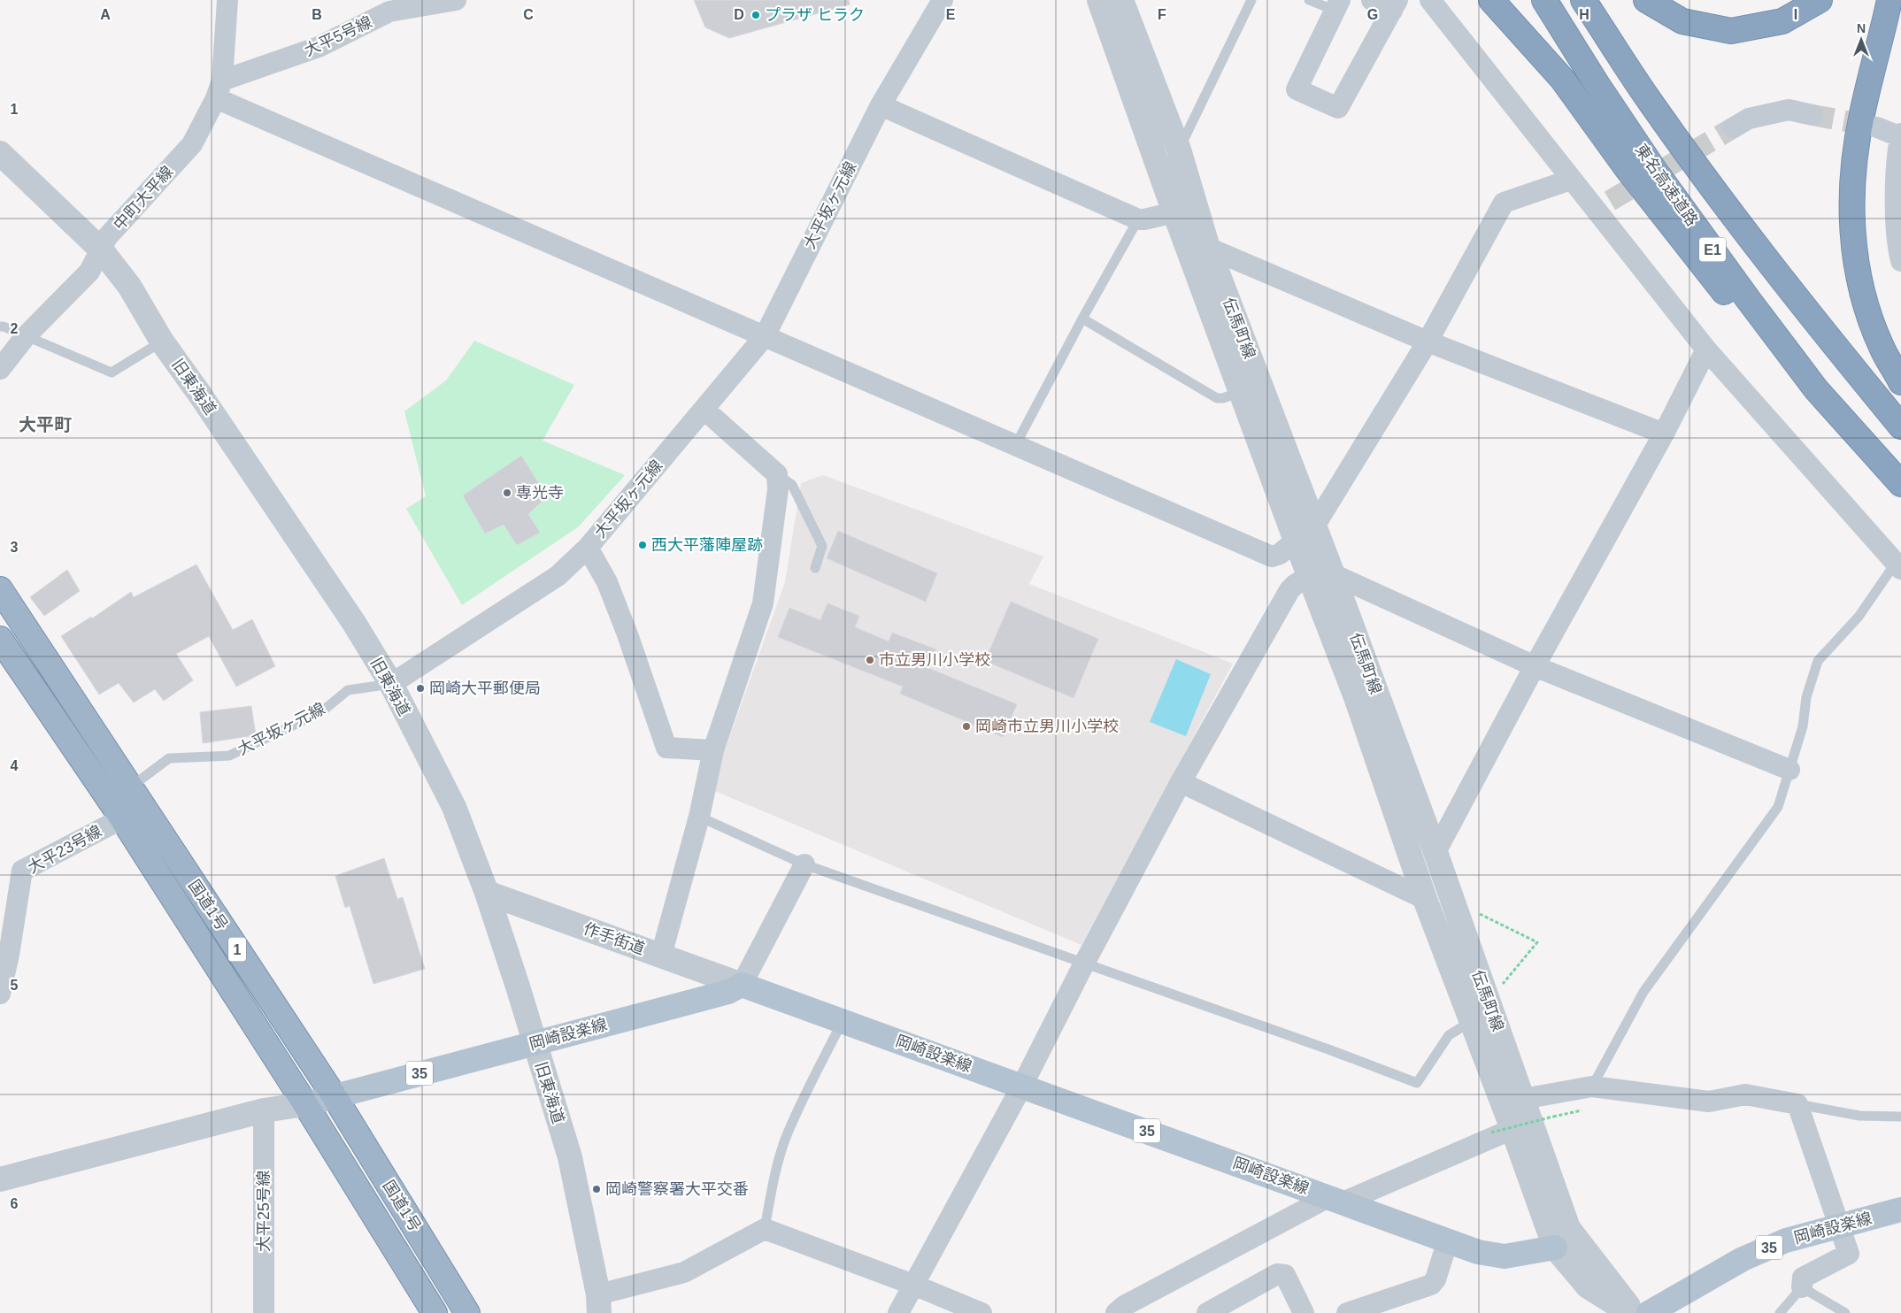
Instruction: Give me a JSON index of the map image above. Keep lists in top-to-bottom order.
{
  "streets": {
    "highway": [
      "東名高速道路",
      "E1",
      "国道1号",
      "1"
    ],
    "main road": ["岡崎設楽線", "35"],
    "street": [
      "大平5号線",
      "中町大平線",
      "大平坂ヶ元線",
      "伝馬町線",
      "旧東海道",
      "大平23号線",
      "作手街道",
      "大平25号線"
    ]
  },
  "crossings": [
    ["大平5号線", "中町大平線"],
    ["中町大平線", "旧東海道"],
    ["大平坂ヶ元線", "旧東海道"],
    ["大平坂ヶ元線", "国道1号"],
    ["伝馬町線", "岡崎設楽線"],
    ["旧東海道", "作手街道"],
    ["旧東海道", "岡崎設楽線"],
    ["大平23号線", "国道1号"],
    ["国道1号", "岡崎設楽線"],
    ["作手街道", "岡崎設楽線"]
  ],
  "districts": ["大平町"],
  "places": [
    "プラザ ヒラク",
    "専光寺",
    "西大平藩陣屋跡",
    "市立男川小学校",
    "岡崎大平郵便局",
    "岡崎市立男川小学校",
    "岡崎警察署大平交番"
  ],
  "north": "top",
  "grid": {
    "columns": [
      "A",
      "B",
      "C",
      "D",
      "E",
      "F",
      "G",
      "H",
      "I"
    ],
    "rows": [
      "1",
      "2",
      "3",
      "4",
      "5",
      "6"
    ]
  }
}
